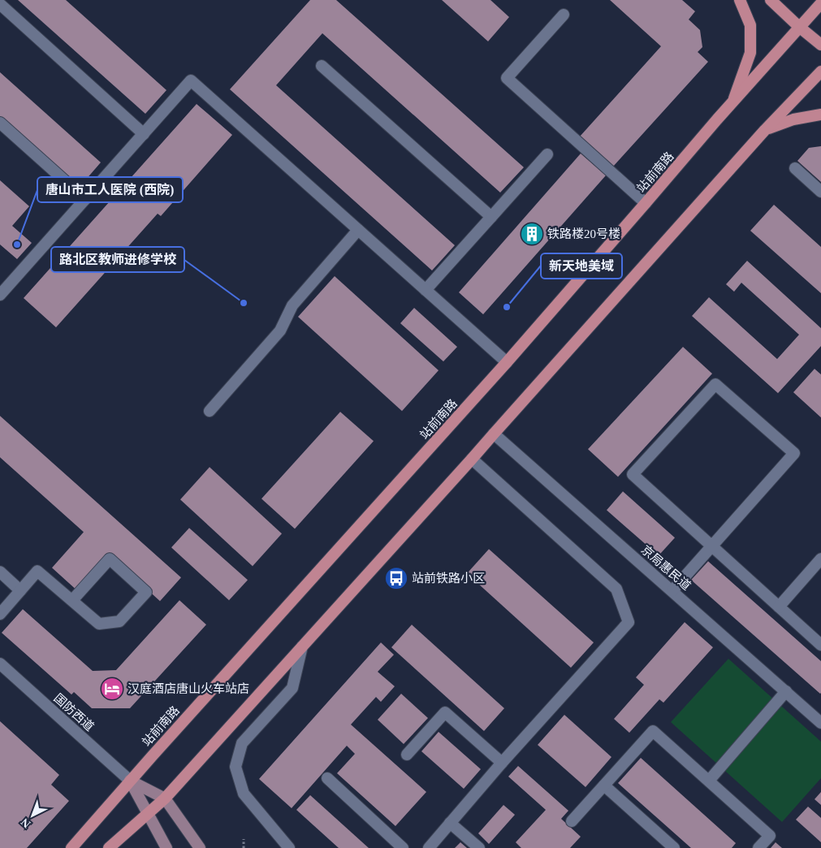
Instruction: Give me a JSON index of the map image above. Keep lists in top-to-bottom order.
{
  "streets": {
    "main road": ["站前南路", "国防西道"],
    "street": ["京局惠民道"]
  },
  "crossings": [
    ["站前南路", "国防西道"]
  ],
  "places": {
    "building": ["铁路楼20号楼"],
    "other": ["唐山市工人医院 (西院)", "路北区教师进修学校", "新天地美域"],
    "bus stop": ["站前铁路小区"],
    "hotel": ["汉庭酒店唐山火车站店"]
  },
  "north": "bottom left"
}
